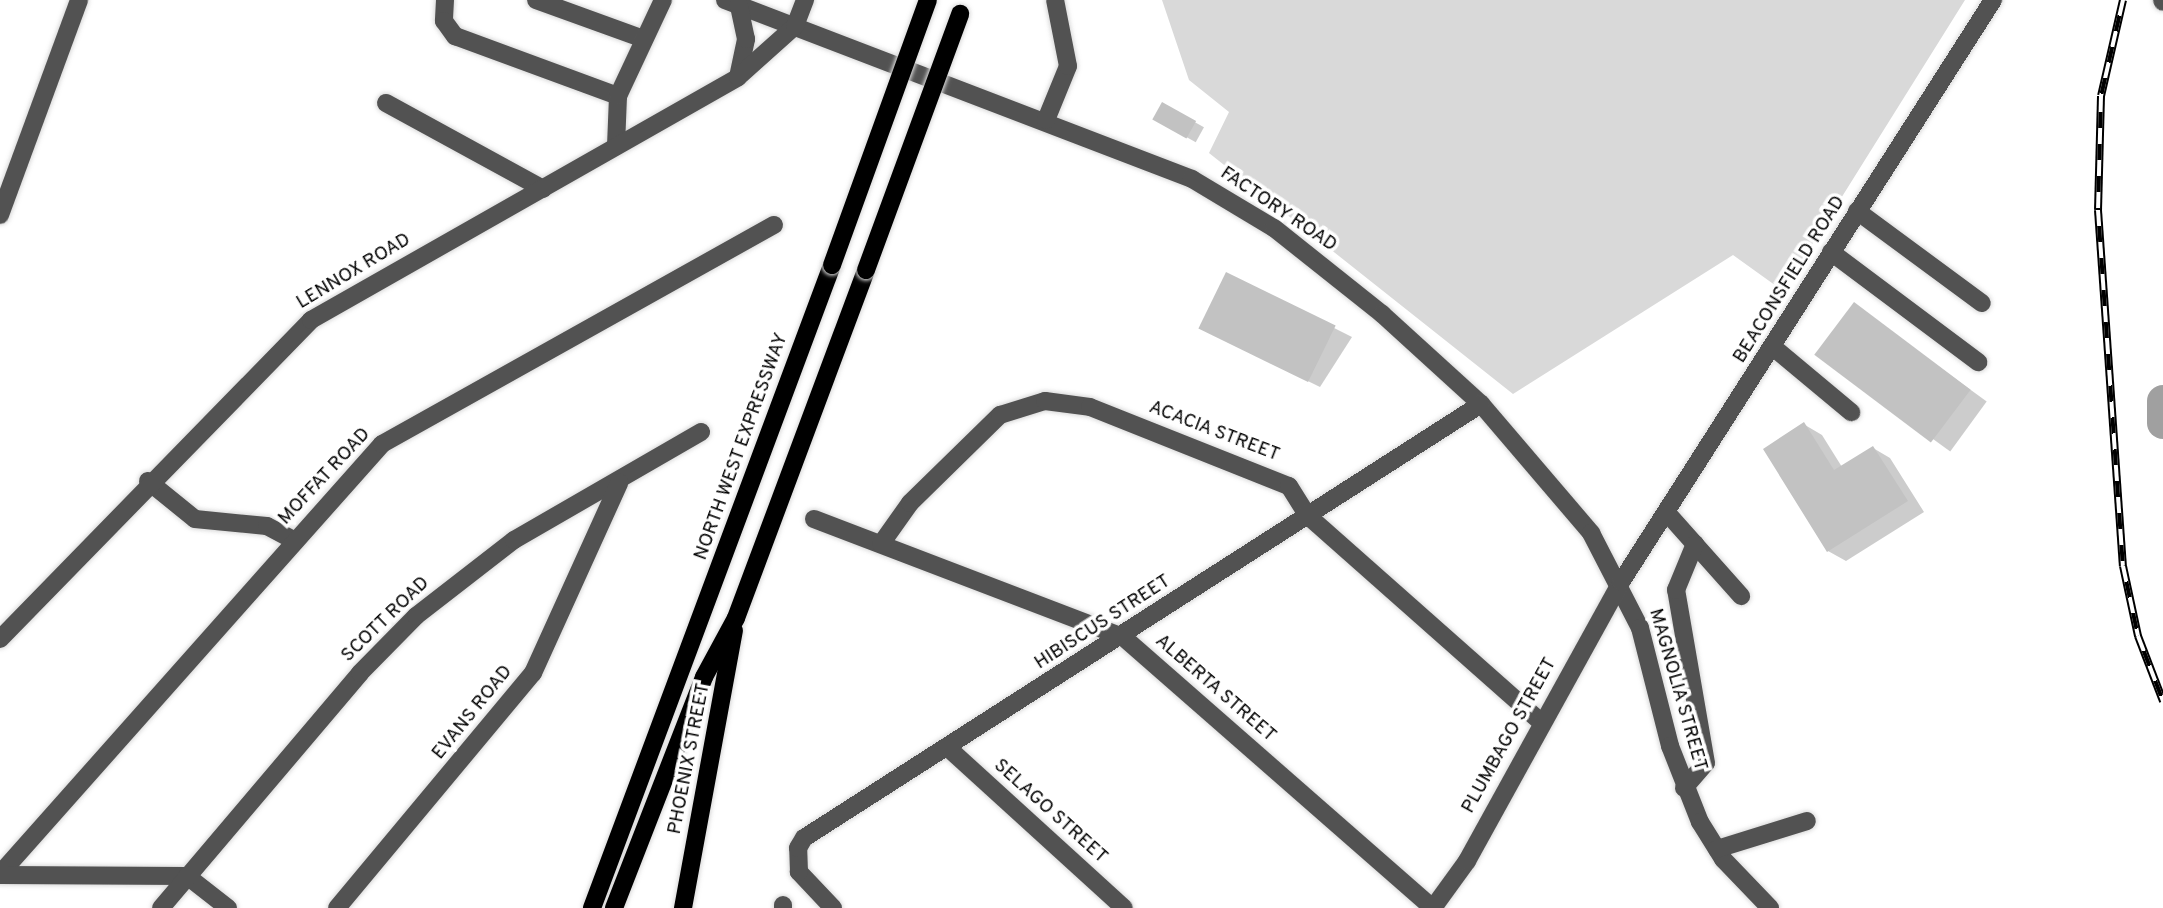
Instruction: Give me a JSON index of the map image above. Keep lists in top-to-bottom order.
{
  "streets": {
    "main road": ["NORTH WEST EXPRESSWAY", "PHOENIX STREET"],
    "street": [
      "FACTORY ROAD",
      "LENNOX ROAD",
      "BEACONSFIELD ROAD",
      "ACACIA STREET",
      "MOFFAT ROAD",
      "SCOTT ROAD",
      "HIBISCUS STREET",
      "ALBERTA STREET",
      "MAGNOLIA STREET",
      "EVANS ROAD",
      "PLUMBAGO STREET",
      "SELAGO STREET"
    ]
  },
  "crossings": [
    ["FACTORY ROAD", "LENNOX ROAD"],
    ["FACTORY ROAD", "BEACONSFIELD ROAD"],
    ["FACTORY ROAD", "HIBISCUS STREET"],
    ["FACTORY ROAD", "MAGNOLIA STREET"],
    ["FACTORY ROAD", "PLUMBAGO STREET"],
    ["BEACONSFIELD ROAD", "MAGNOLIA STREET"],
    ["BEACONSFIELD ROAD", "PLUMBAGO STREET"],
    ["ACACIA STREET", "HIBISCUS STREET"],
    ["ACACIA STREET", "ALBERTA STREET"],
    ["ACACIA STREET", "PLUMBAGO STREET"],
    ["SCOTT ROAD", "EVANS ROAD"],
    ["HIBISCUS STREET", "ALBERTA STREET"],
    ["HIBISCUS STREET", "SELAGO STREET"],
    ["ALBERTA STREET", "PLUMBAGO STREET"],
    ["MAGNOLIA STREET", "PLUMBAGO STREET"]
  ]
}
